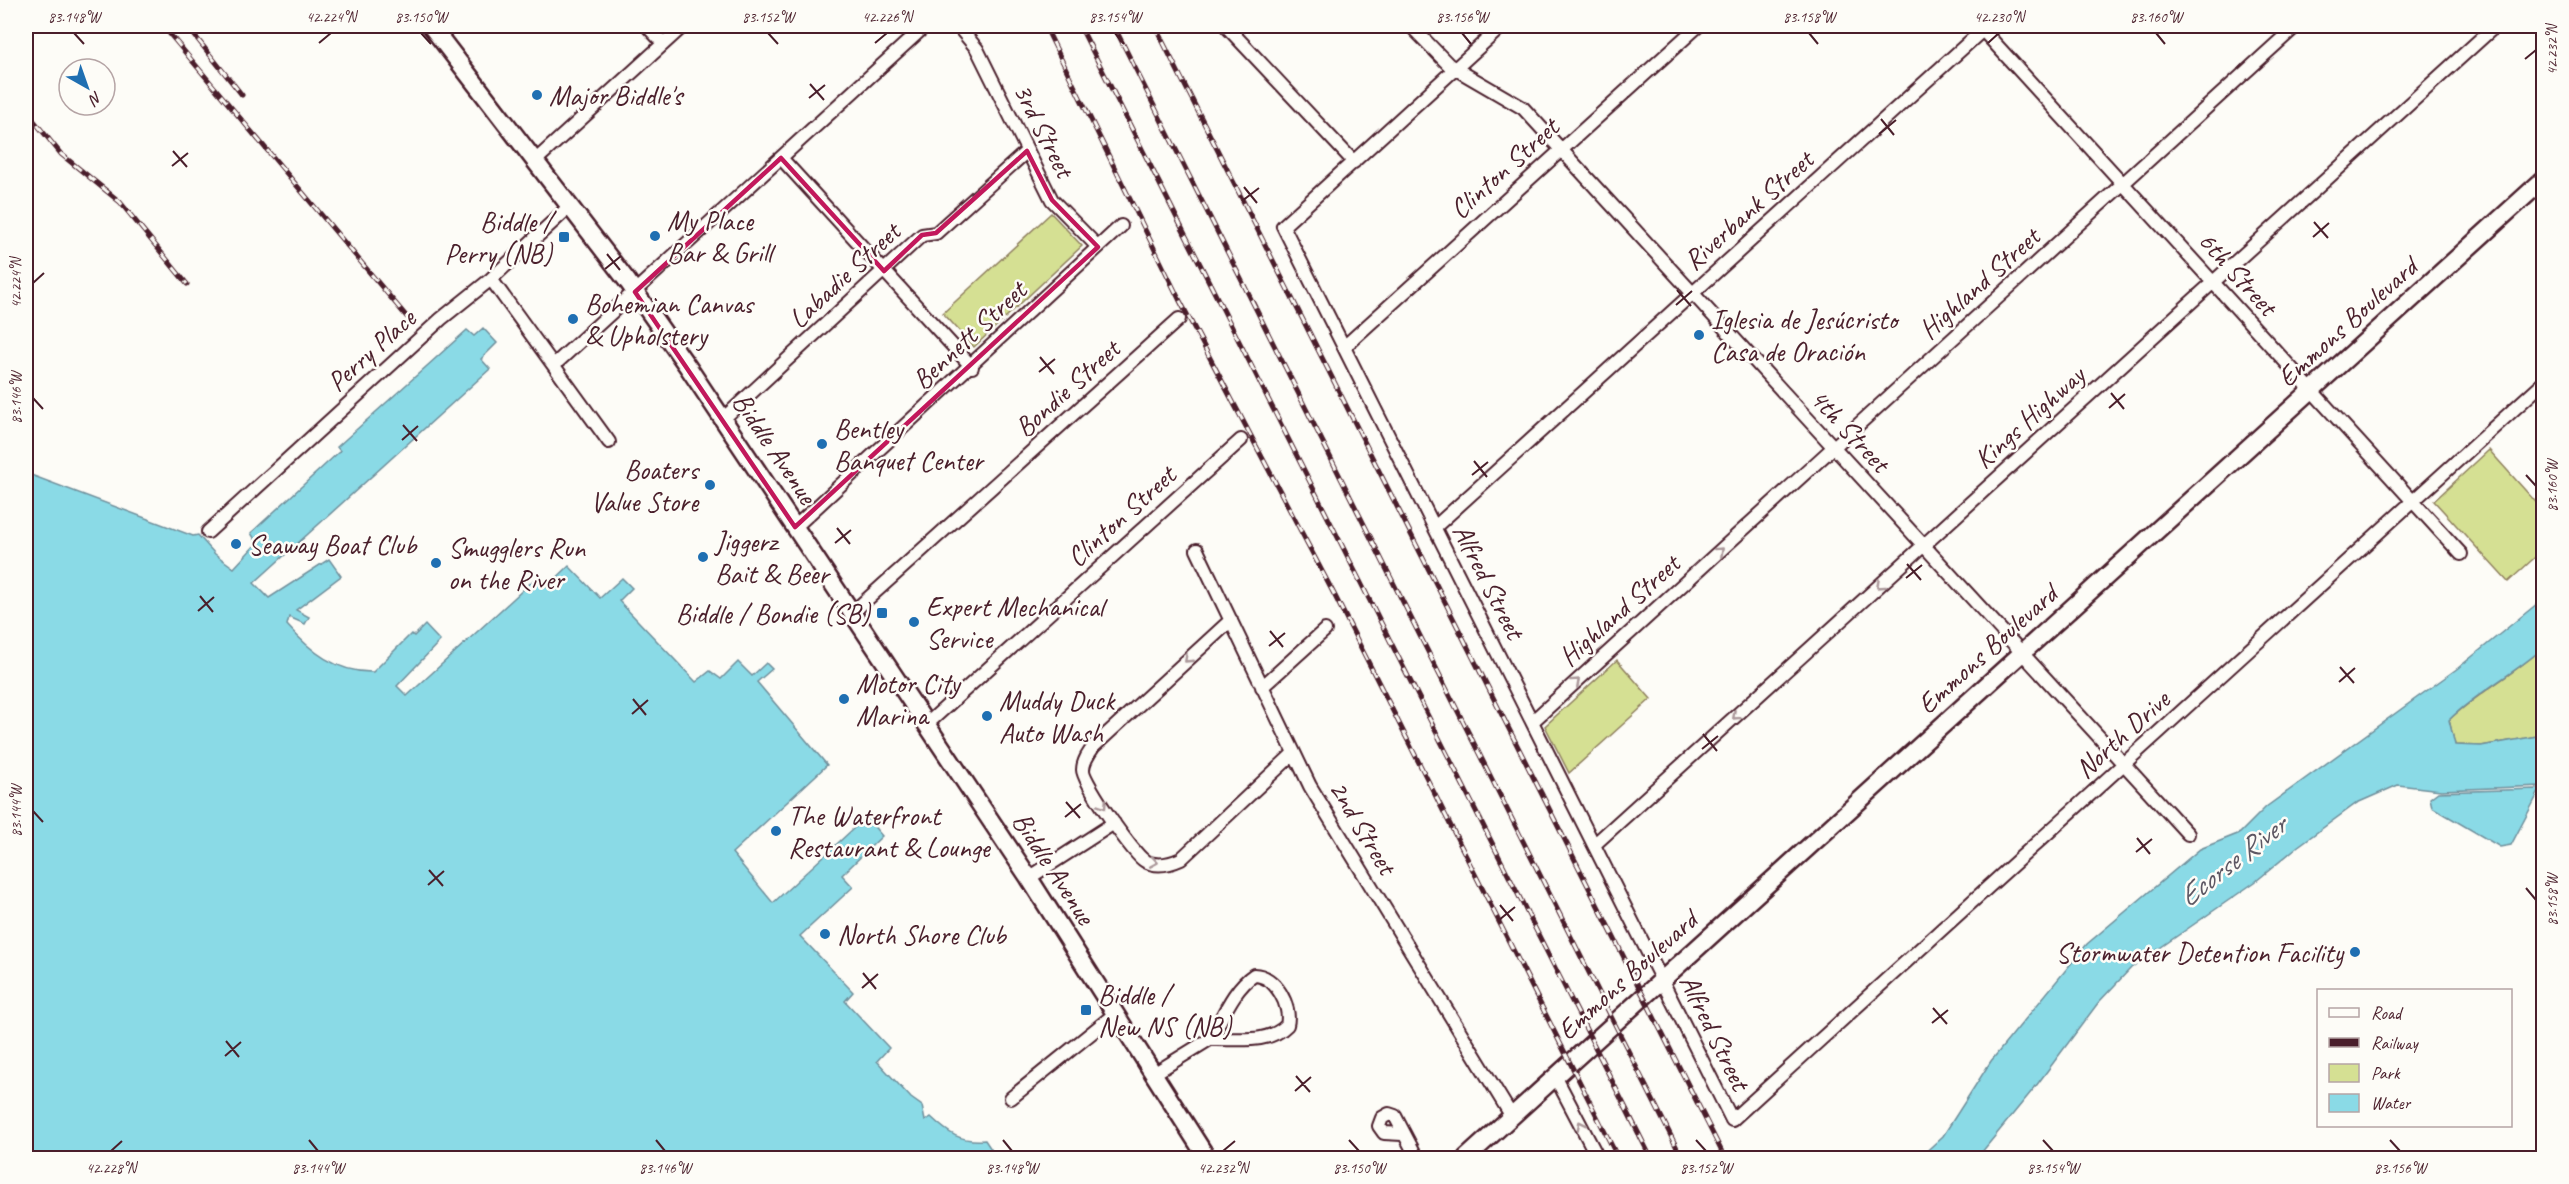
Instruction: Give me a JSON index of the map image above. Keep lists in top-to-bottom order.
{
  "streets": {
    "street": [
      "3rd Street",
      "Clinton Street",
      "Riverbank Street",
      "6th Street",
      "Labadie Street",
      "Highland Street",
      "Emmons Boulevard",
      "Bennett Street",
      "Perry Place",
      "Bondie Street",
      "Kings Highway",
      "4th Street",
      "Biddle Avenue",
      "Alfred Street",
      "North Drive",
      "2nd Street"
    ]
  },
  "crossings": [
    ["3rd Street", "Labadie Street"],
    ["3rd Street", "Bennett Street"],
    ["Clinton Street", "4th Street"],
    ["Clinton Street", "Biddle Avenue"],
    ["Clinton Street", "Alfred Street"],
    ["Riverbank Street", "6th Street"],
    ["Riverbank Street", "4th Street"],
    ["Riverbank Street", "Alfred Street"],
    ["6th Street", "Highland Street"],
    ["6th Street", "Emmons Boulevard"],
    ["6th Street", "Kings Highway"],
    ["6th Street", "North Drive"],
    ["Labadie Street", "Biddle Avenue"],
    ["Highland Street", "4th Street"],
    ["Highland Street", "Alfred Street"],
    ["Emmons Boulevard", "4th Street"],
    ["Emmons Boulevard", "Alfred Street"],
    ["Emmons Boulevard", "2nd Street"],
    ["Bennett Street", "Biddle Avenue"],
    ["Perry Place", "Biddle Avenue"],
    ["Bondie Street", "Biddle Avenue"],
    ["Kings Highway", "4th Street"],
    ["Kings Highway", "Alfred Street"],
    ["4th Street", "North Drive"],
    ["Alfred Street", "North Drive"]
  ],
  "one_way": ["Highland Street", "Kings Highway"],
  "water": ["Ecorse River"],
  "places": {
    "other": [
      "Major Biddle's",
      "My Place Bar & Grill",
      "Bohemian Canvas & Upholstery",
      "Iglesia de Jesúcristo Casa de Oración",
      "Bentley Banquet Center",
      "Boaters Value Store",
      "Seaway Boat Club",
      "Jiggerz Bait & Beer",
      "Smugglers Run on the River",
      "Expert Mechanical Service",
      "Motor City Marina",
      "Muddy Duck Auto Wash",
      "The Waterfront Restaurant & Lounge",
      "North Shore Club",
      "Stormwater Detention Facility"
    ],
    "transit": ["Biddle / Perry (NB)", "Biddle / Bondie (SB)", "Biddle / New NS (NB)"]
  },
  "legend": [
    "Road",
    "Railway",
    "Park",
    "Water"
  ],
  "north": "bottom right",
  "coordinates": [
    "83.148°W",
    "42.224°N",
    "83.150°W",
    "83.152°W",
    "42.226°N",
    "83.154°W",
    "83.156°W",
    "83.158°W",
    "42.230°N",
    "83.160°W",
    "42.232°N",
    "83.146°W",
    "83.144°W",
    "42.228°N"
  ]
}
